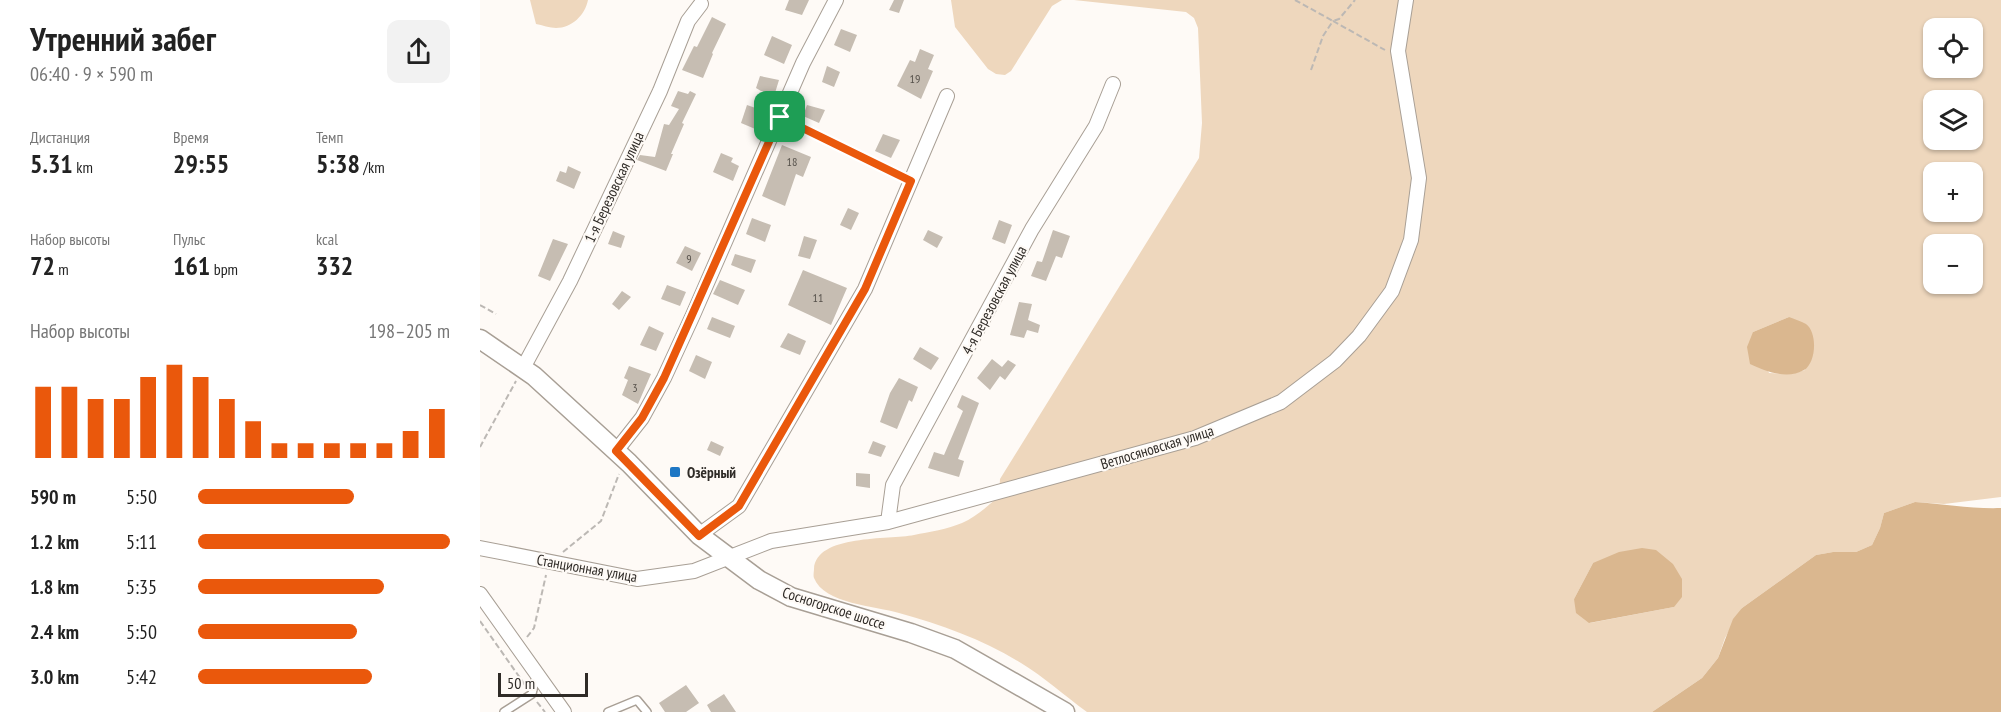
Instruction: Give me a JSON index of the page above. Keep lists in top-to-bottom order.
{
  "streets": {
    "main road": ["Сосногорское шоссе"],
    "street": [
      "1-я Березовская улица",
      "4-я Березовская улица",
      "Ветлосяновская улица",
      "Станционная улица"
    ]
  },
  "crossings": [
    ["1-я Березовская улица", "Сосногорское шоссе"],
    ["4-я Березовская улица", "Ветлосяновская улица"],
    ["Ветлосяновская улица", "Станционная улица"],
    ["Ветлосяновская улица", "Сосногорское шоссе"],
    ["Станционная улица", "Сосногорское шоссе"]
  ],
  "places": {
    "transit": ["Озёрный"]
  },
  "house_numbers": [
    "19",
    "18",
    "9",
    "11",
    "3"
  ],
  "scale_bar": "50 m",
  "page": {
    "heading": ["Утренний забег", "06:40 · 9 × 590 m"],
    "map_buttons": ["+", "−"],
    "stats": [
      ["Дистанция", "5.31 km"],
      ["Время", "29:55"],
      ["Темп", "5:38 /km"],
      ["Набор высоты", "72 m"],
      ["Пульс", "161 bpm"],
      ["kcal", "332"]
    ],
    "chart": ["Набор высоты", "198–205 m"],
    "list": [
      {
        "name": "590 m",
        "note": "5:50"
      },
      {
        "name": "1.2 km",
        "note": "5:11"
      },
      {
        "name": "1.8 km",
        "note": "5:35"
      },
      {
        "name": "2.4 km",
        "note": "5:50"
      },
      {
        "name": "3.0 km",
        "note": "5:42"
      }
    ],
    "scale": "50 m"
  }
}
